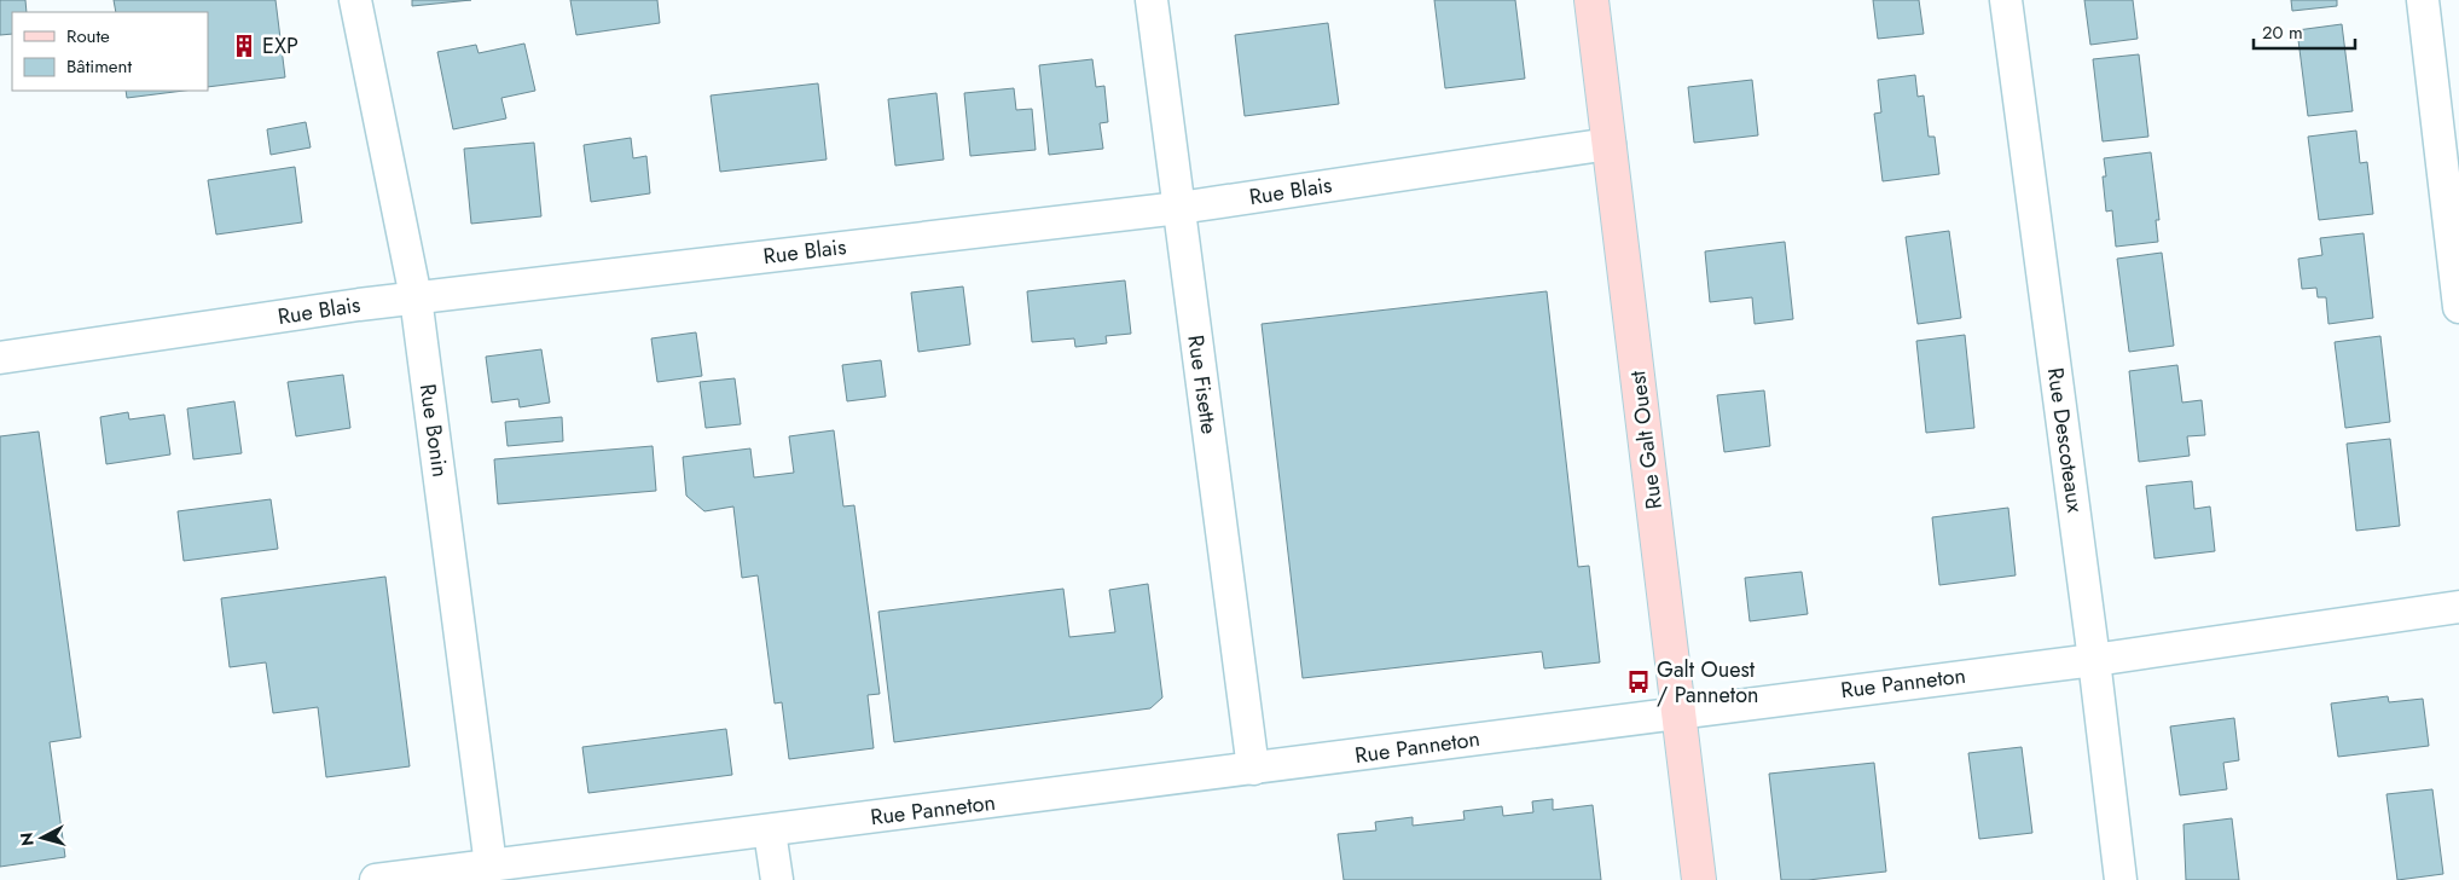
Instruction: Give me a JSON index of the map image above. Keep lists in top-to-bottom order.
{
  "streets": {
    "street": [
      "Rue Blais",
      "Rue Fisette",
      "Rue Bonin",
      "Rue Galt Ouest",
      "Rue Descoteaux",
      "Rue Panneton"
    ]
  },
  "crossings": [
    ["Rue Blais", "Rue Fisette"],
    ["Rue Blais", "Rue Bonin"],
    ["Rue Blais", "Rue Galt Ouest"],
    ["Rue Fisette", "Rue Panneton"],
    ["Rue Bonin", "Rue Panneton"],
    ["Rue Galt Ouest", "Rue Panneton"],
    ["Rue Descoteaux", "Rue Panneton"]
  ],
  "places": {
    "building": ["EXP"],
    "bus stop": ["Galt Ouest / Panneton"]
  },
  "legend": ["Route", "Bâtiment"],
  "scale_bar": "20 m",
  "north": "left"
}
